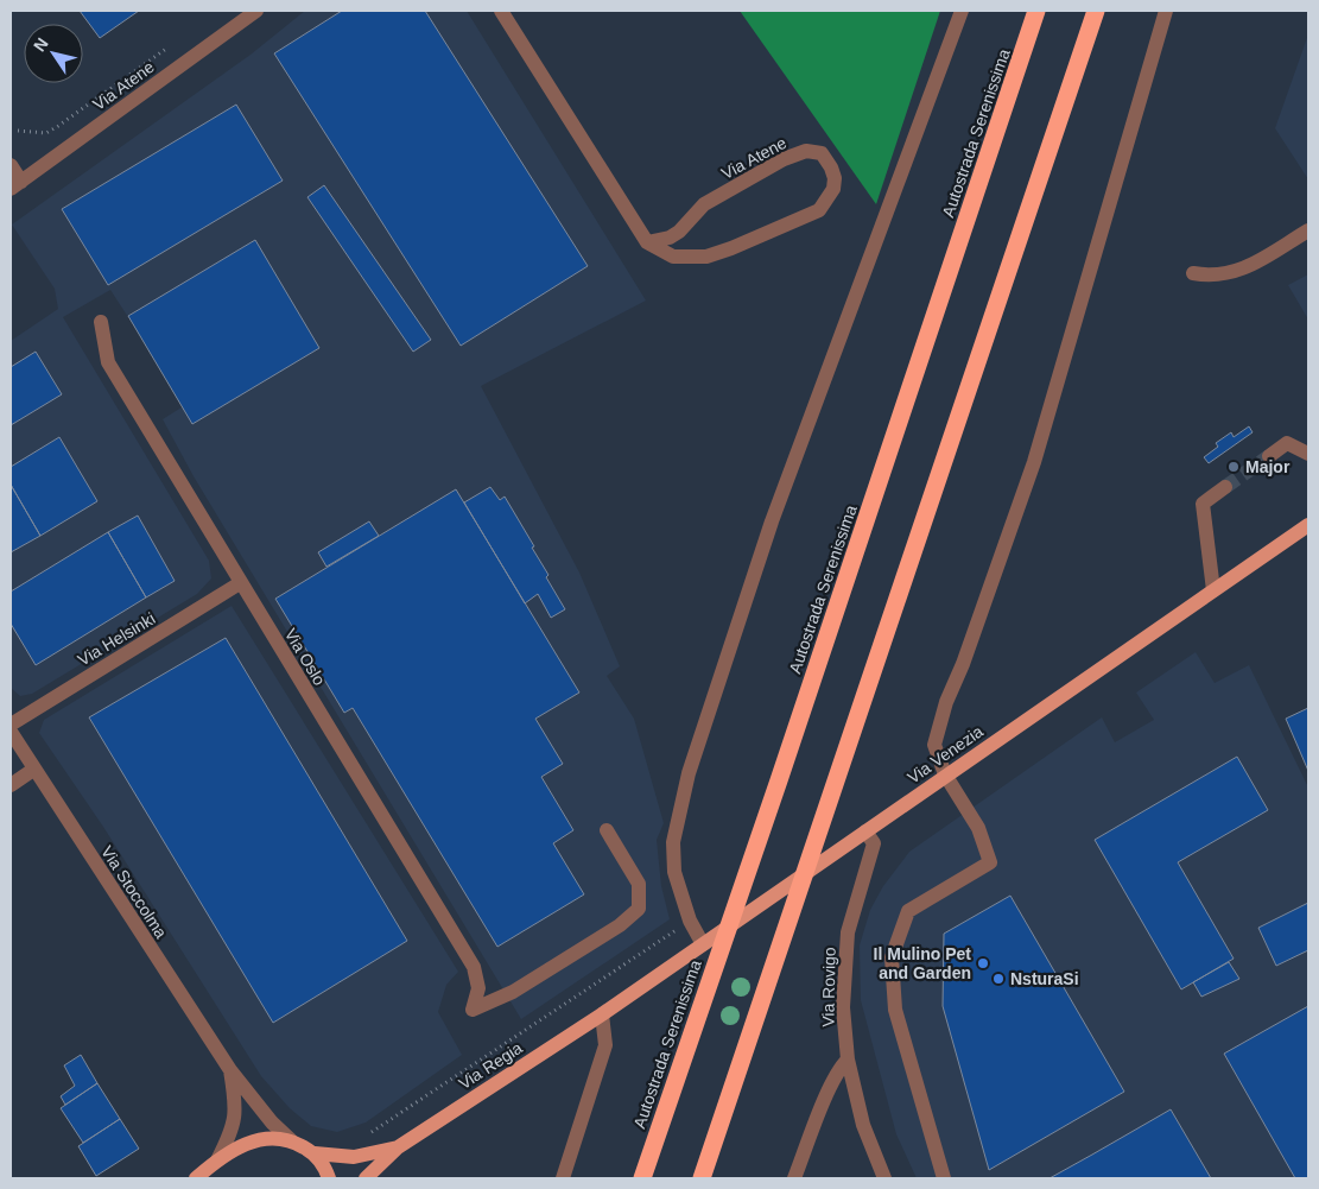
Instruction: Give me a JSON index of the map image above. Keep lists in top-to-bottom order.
{
  "streets": {
    "highway": ["Autostrada Serenissima"],
    "main road": ["Via Venezia", "Via Regia"],
    "street": [
      "Via Atene",
      "Via Helsinki",
      "Via Oslo",
      "Via Stoccolma",
      "Via Rovigo"
    ]
  },
  "crossings": [
    ["Via Helsinki", "Via Oslo"],
    ["Via Venezia", "Via Rovigo"],
    ["Via Venezia", "Via Regia"],
    ["Via Stoccolma", "Via Regia"]
  ],
  "places": ["Major", "Il Mulino Pet and Garden", "NsturaSi"],
  "north": "top left"
}
